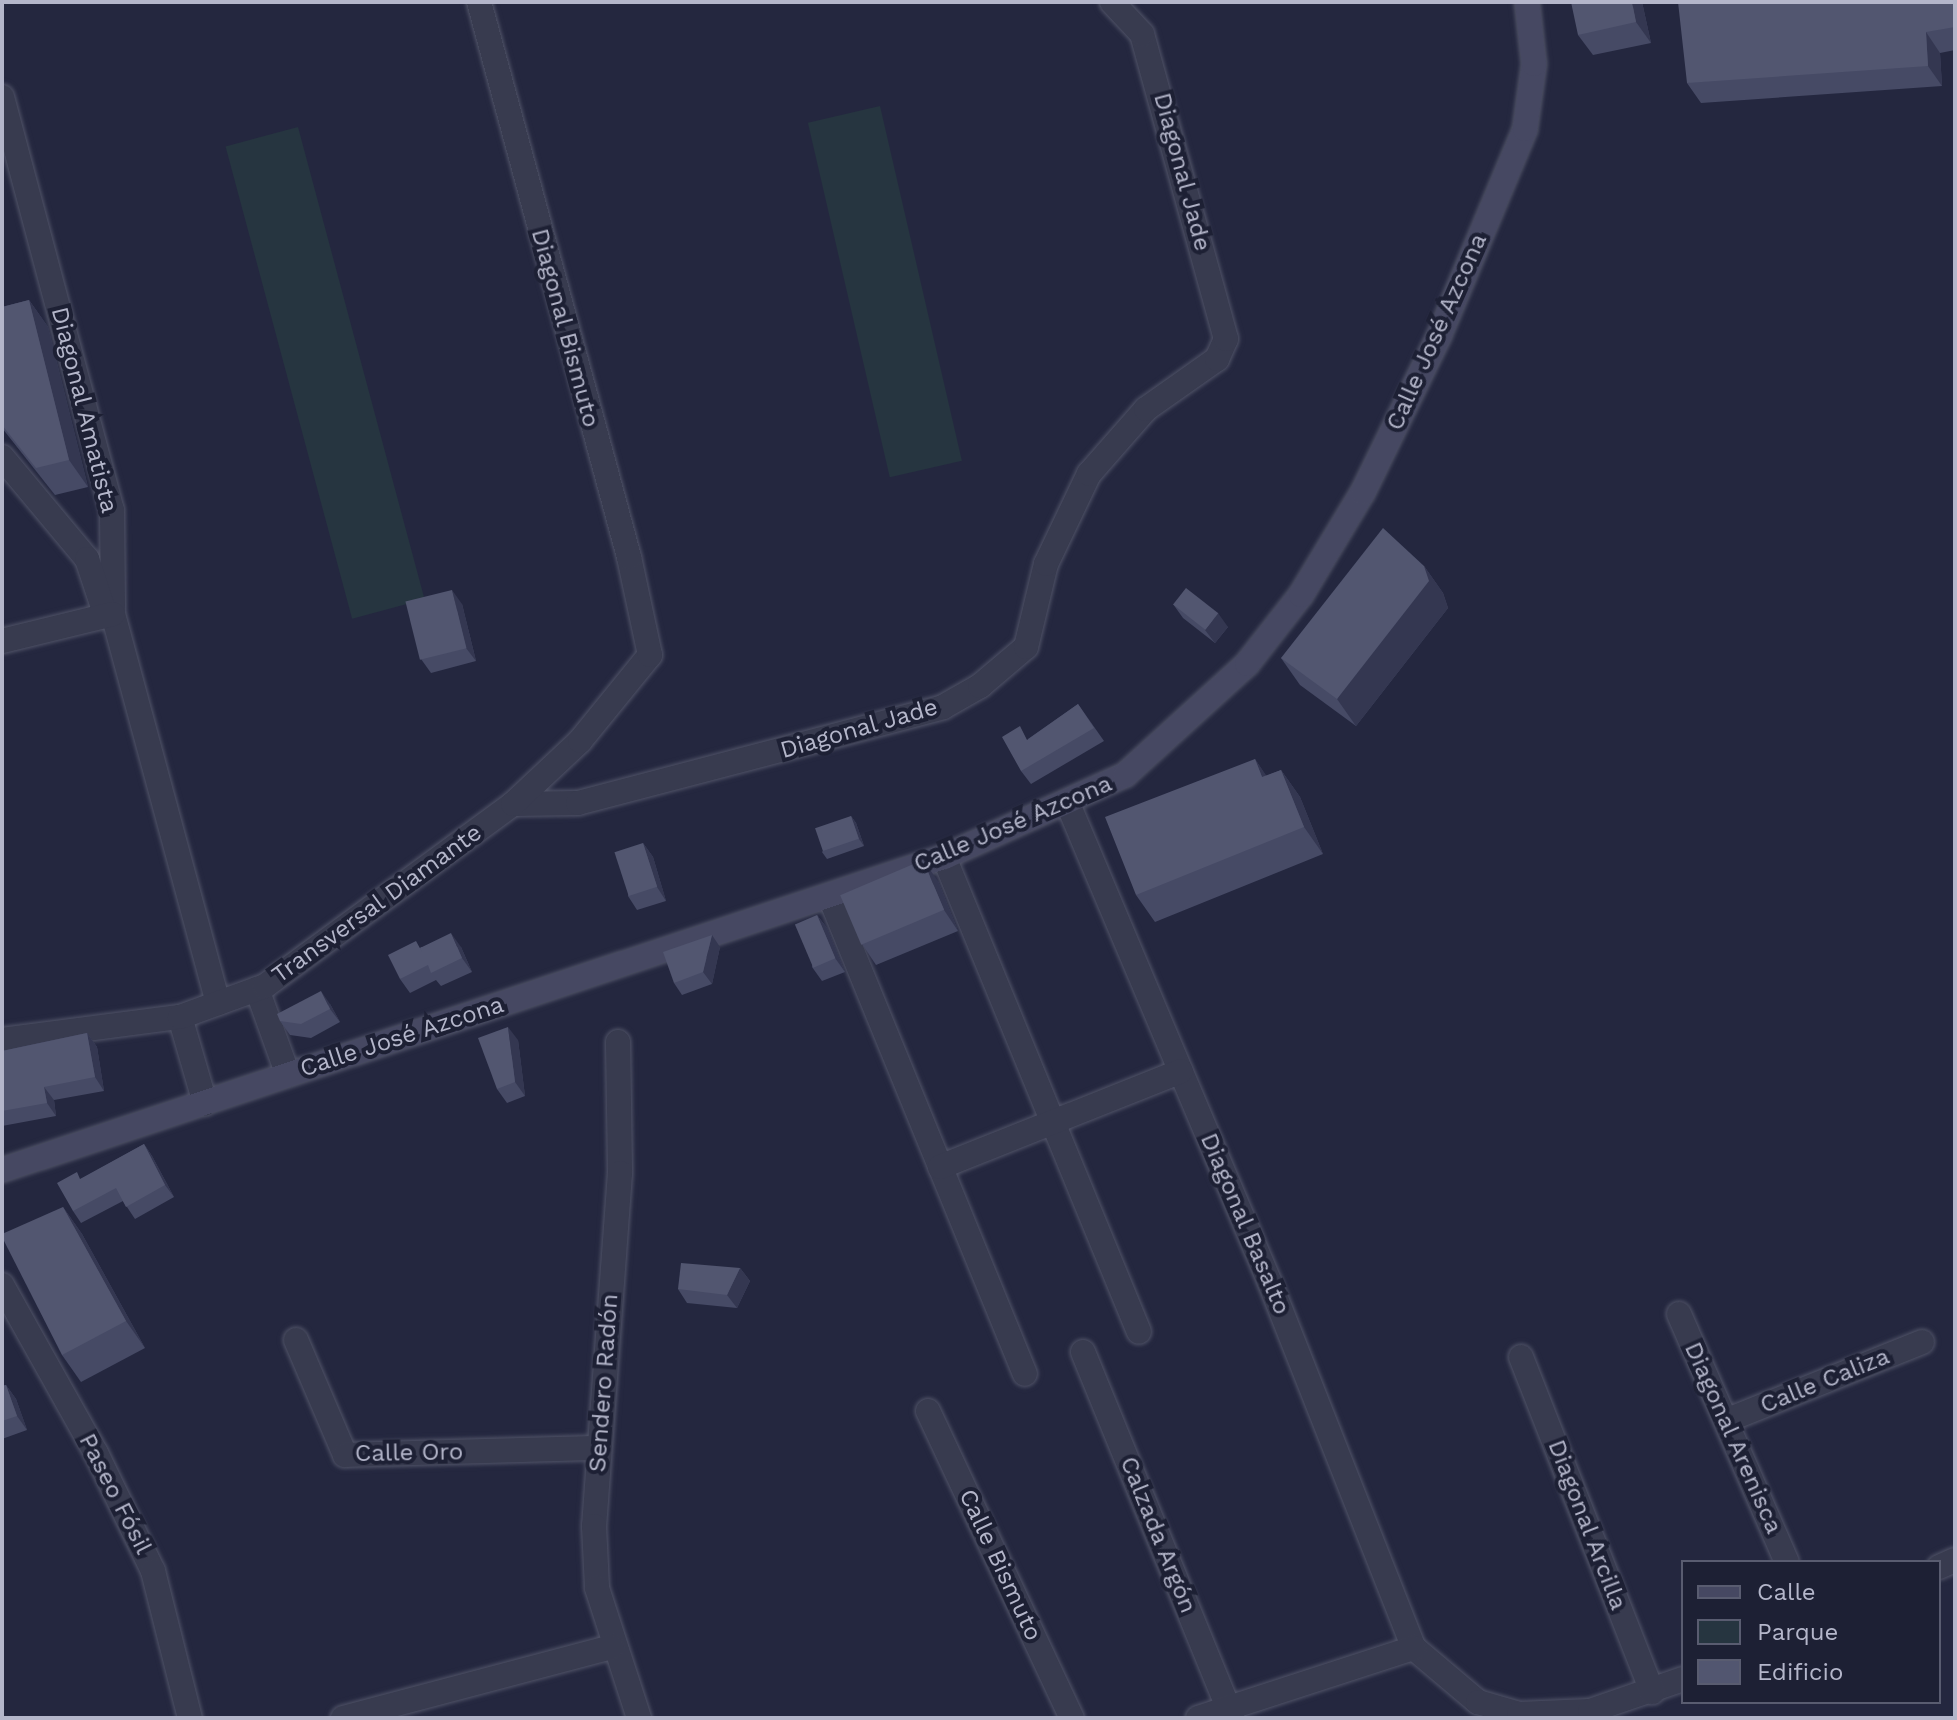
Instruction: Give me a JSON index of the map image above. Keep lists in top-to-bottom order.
{
  "streets": {
    "main road": ["Calle José Azcona"],
    "street": [
      "Diagonal Jade",
      "Diagonal Bismuto",
      "Diagonal Amatista",
      "Transversal Diamante",
      "Diagonal Basalto",
      "Calle Caliza",
      "Sendero Radón",
      "Diagonal Arenisca",
      "Calle Oro",
      "Paseo Fósil",
      "Diagonal Arcilla",
      "Calzada Argón",
      "Calle Bismuto"
    ]
  },
  "crossings": [
    ["Diagonal Jade", "Transversal Diamante"],
    ["Diagonal Bismuto", "Transversal Diamante"],
    ["Calle José Azcona", "Diagonal Basalto"],
    ["Diagonal Amatista", "Transversal Diamante"],
    ["Calle Caliza", "Diagonal Arenisca"],
    ["Sendero Radón", "Calle Oro"]
  ],
  "legend": ["Calle", "Parque", "Edificio"]
}
